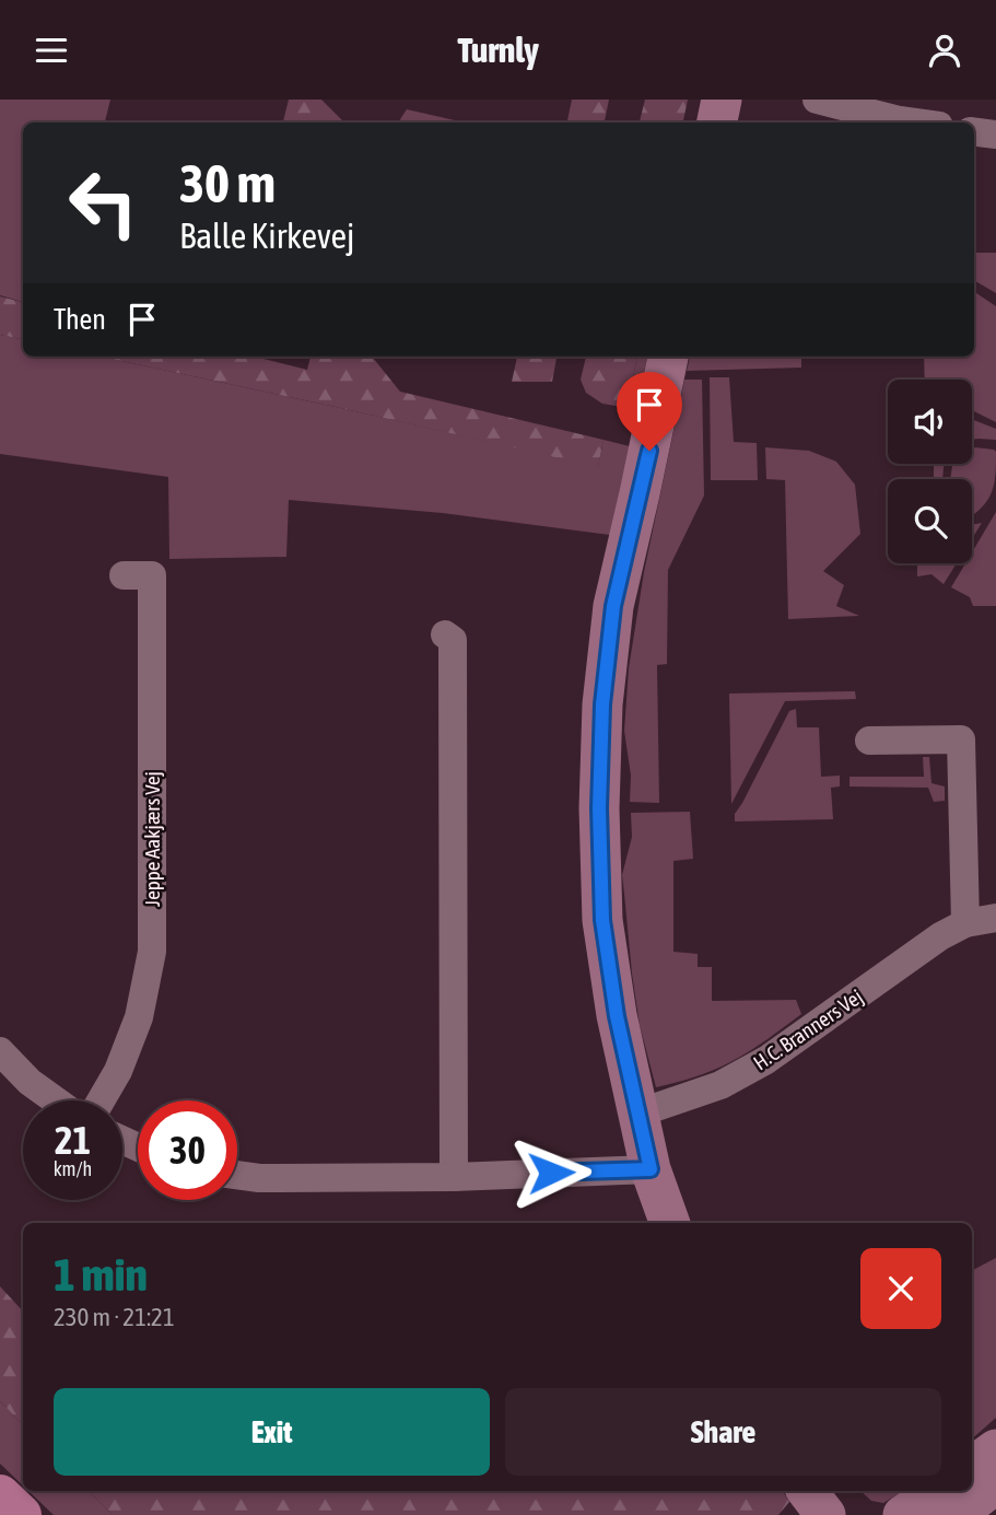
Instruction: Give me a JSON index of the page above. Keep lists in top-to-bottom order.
{
  "streets": {
    "street": ["Jeppe Aakjærs Vej", "H.C. Branners Vej"]
  },
  "page": {
    "header": "Turnly",
    "turn": ["30 m", "Balle Kirkevej"],
    "then": "Then",
    "speed": "21 km/h",
    "limit": "30",
    "heading": ["1 min", "230 m · 21:21"],
    "buttons": ["Exit", "Share"]
  }
}
